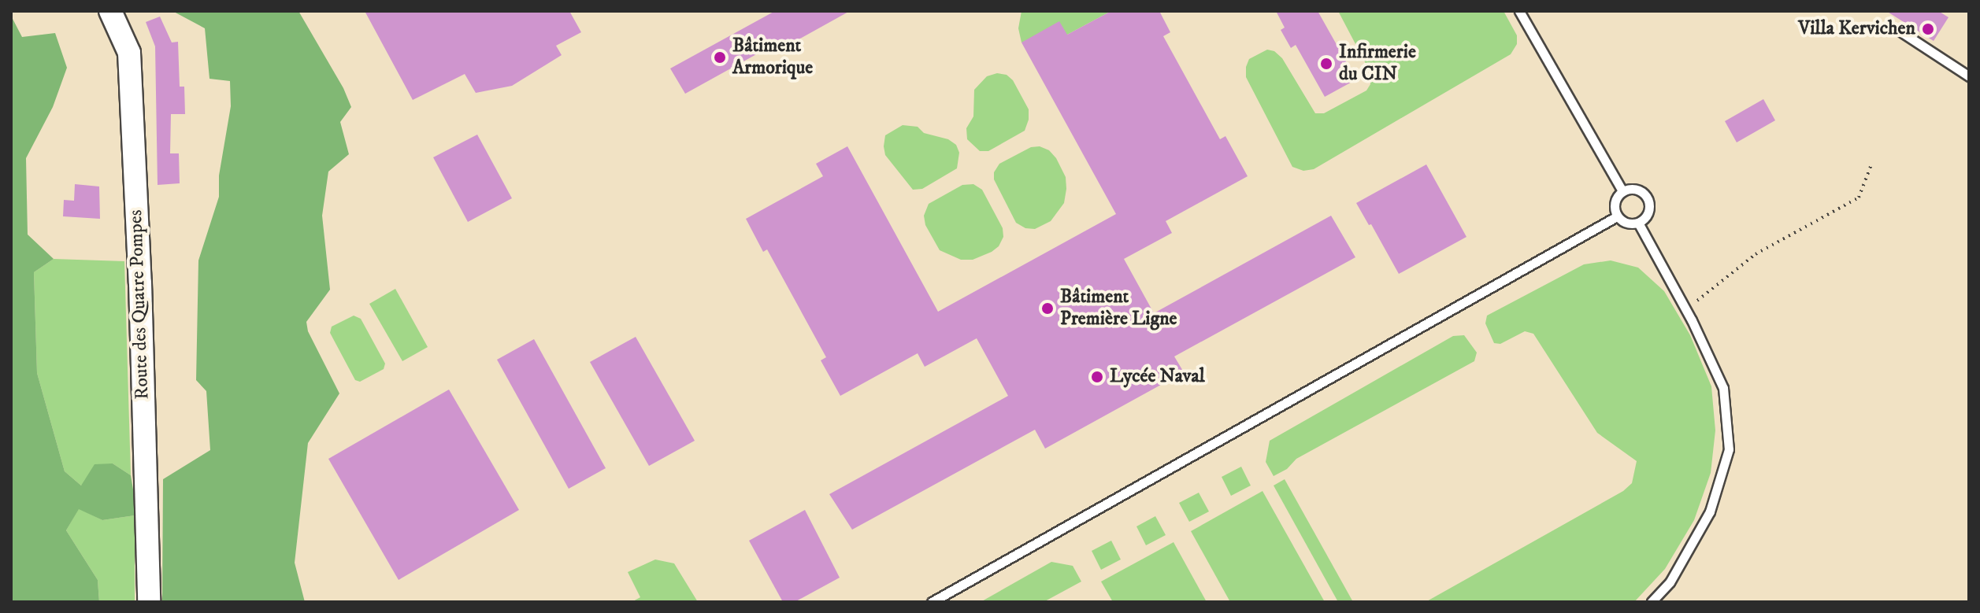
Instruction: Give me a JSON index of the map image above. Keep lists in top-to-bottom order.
{
  "streets": {
    "street": ["Route des Quatre Pompes"]
  },
  "places": [
    "Villa Kervichen",
    "Bâtiment Armorique",
    "Infirmerie du CIN",
    "Bâtiment Première Ligne",
    "Lycée Naval"
  ]
}
